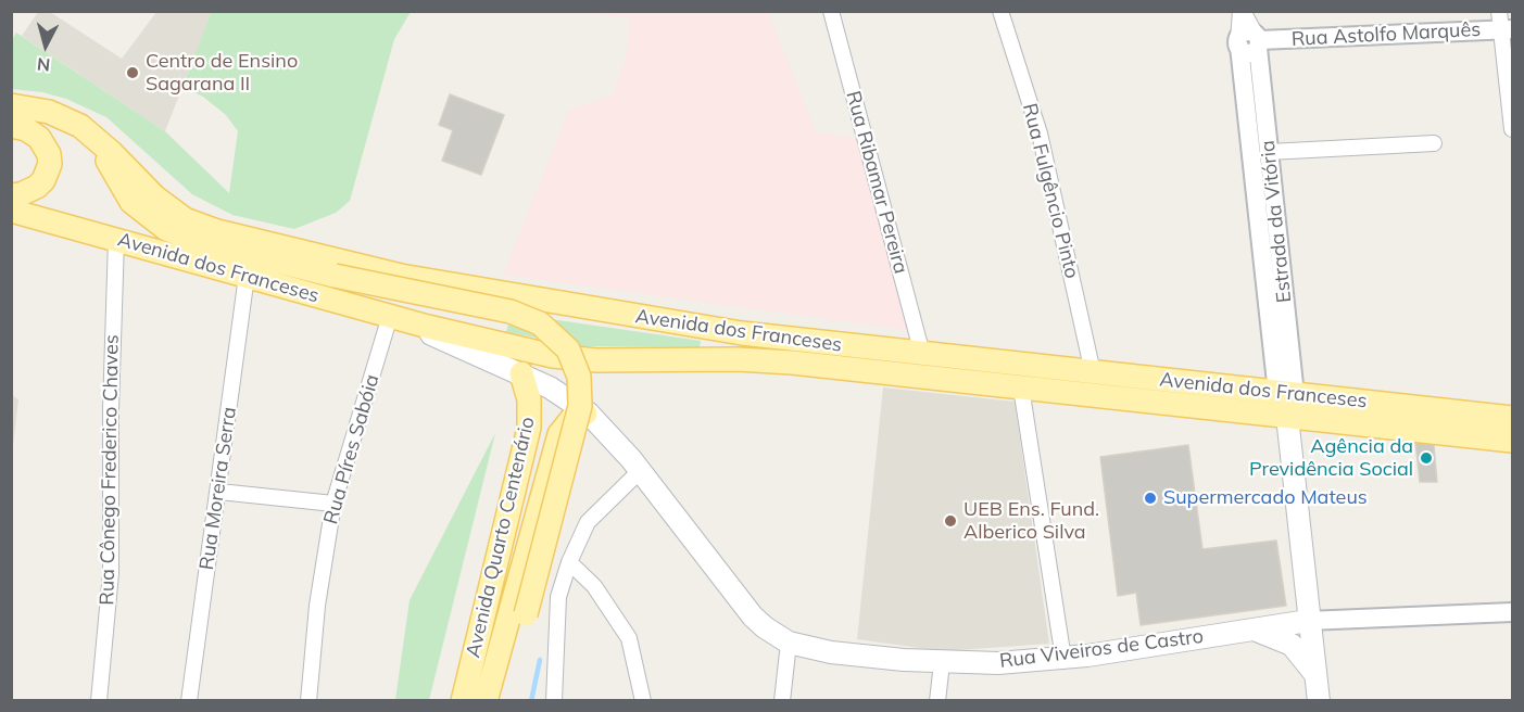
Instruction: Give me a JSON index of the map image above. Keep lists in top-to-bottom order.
{
  "streets": {
    "main road": ["Avenida dos Franceses", "Avenida Quarto Centenário", "Rua Viveiros de Castro"],
    "street": [
      "Rua Astolfo Marquês",
      "Rua Ribamar Pereira",
      "Rua Fulgêncio Pinto",
      "Estrada da Vitória",
      "Rua Píres Sabóia",
      "Rua Cônego Frederico Chaves",
      "Rua Moreira Serra"
    ]
  },
  "crossings": [
    ["Rua Astolfo Marquês", "Estrada da Vitória"],
    ["Rua Ribamar Pereira", "Avenida dos Franceses"],
    ["Rua Fulgêncio Pinto", "Avenida dos Franceses"],
    ["Estrada da Vitória", "Avenida dos Franceses"],
    ["Avenida dos Franceses", "Rua Píres Sabóia"],
    ["Avenida dos Franceses", "Rua Cônego Frederico Chaves"],
    ["Avenida dos Franceses", "Rua Moreira Serra"],
    ["Avenida dos Franceses", "Rua Viveiros de Castro"],
    ["Rua Píres Sabóia", "Rua Viveiros de Castro"],
    ["Avenida Quarto Centenário", "Rua Viveiros de Castro"]
  ],
  "places": [
    "Centro de Ensino Sagarana II",
    "Agência da Previdência Social",
    "Supermercado Mateus",
    "UEB Ens. Fund. Alberico Silva"
  ],
  "north": "bottom"
}
